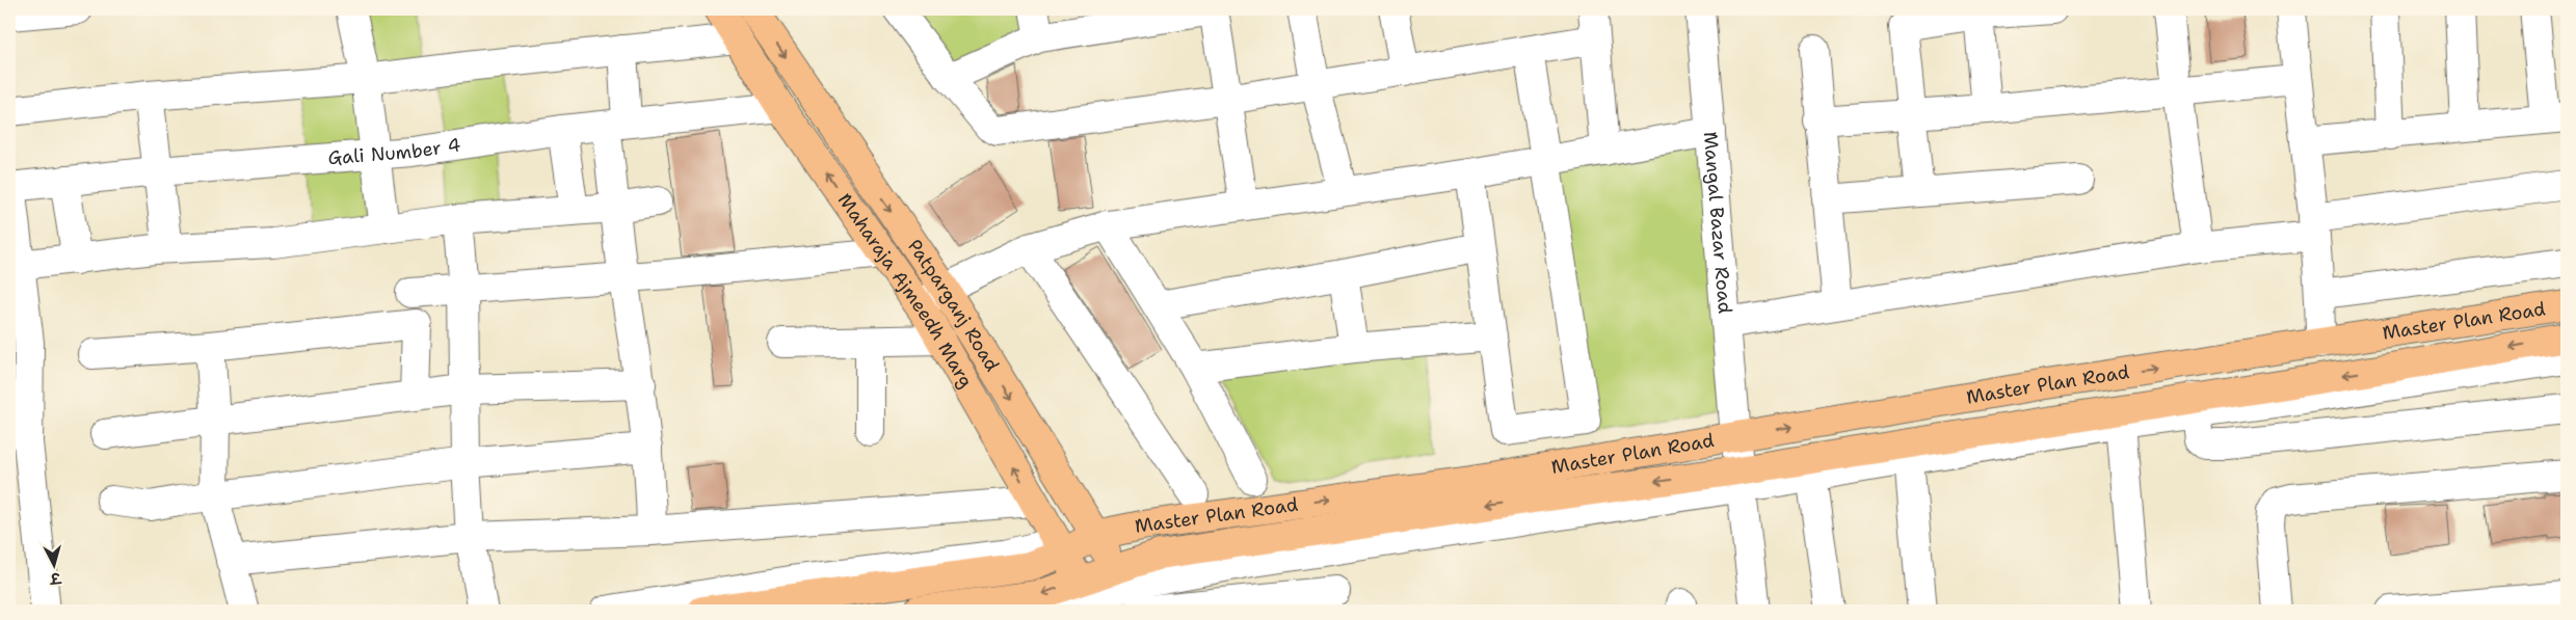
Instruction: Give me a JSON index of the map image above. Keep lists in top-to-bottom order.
{
  "streets": {
    "main road": ["Maharaja Ajmeedh Marg", "Patparganj Road", "Master Plan Road"],
    "street": ["Gali Number 4", "Mangal Bazar Road"]
  },
  "crossings": [
    ["Gali Number 4", "Maharaja Ajmeedh Marg"],
    ["Mangal Bazar Road", "Master Plan Road"],
    ["Maharaja Ajmeedh Marg", "Master Plan Road"],
    ["Patparganj Road", "Master Plan Road"]
  ],
  "one_way": ["Maharaja Ajmeedh Marg", "Patparganj Road"],
  "north": "bottom"
}
